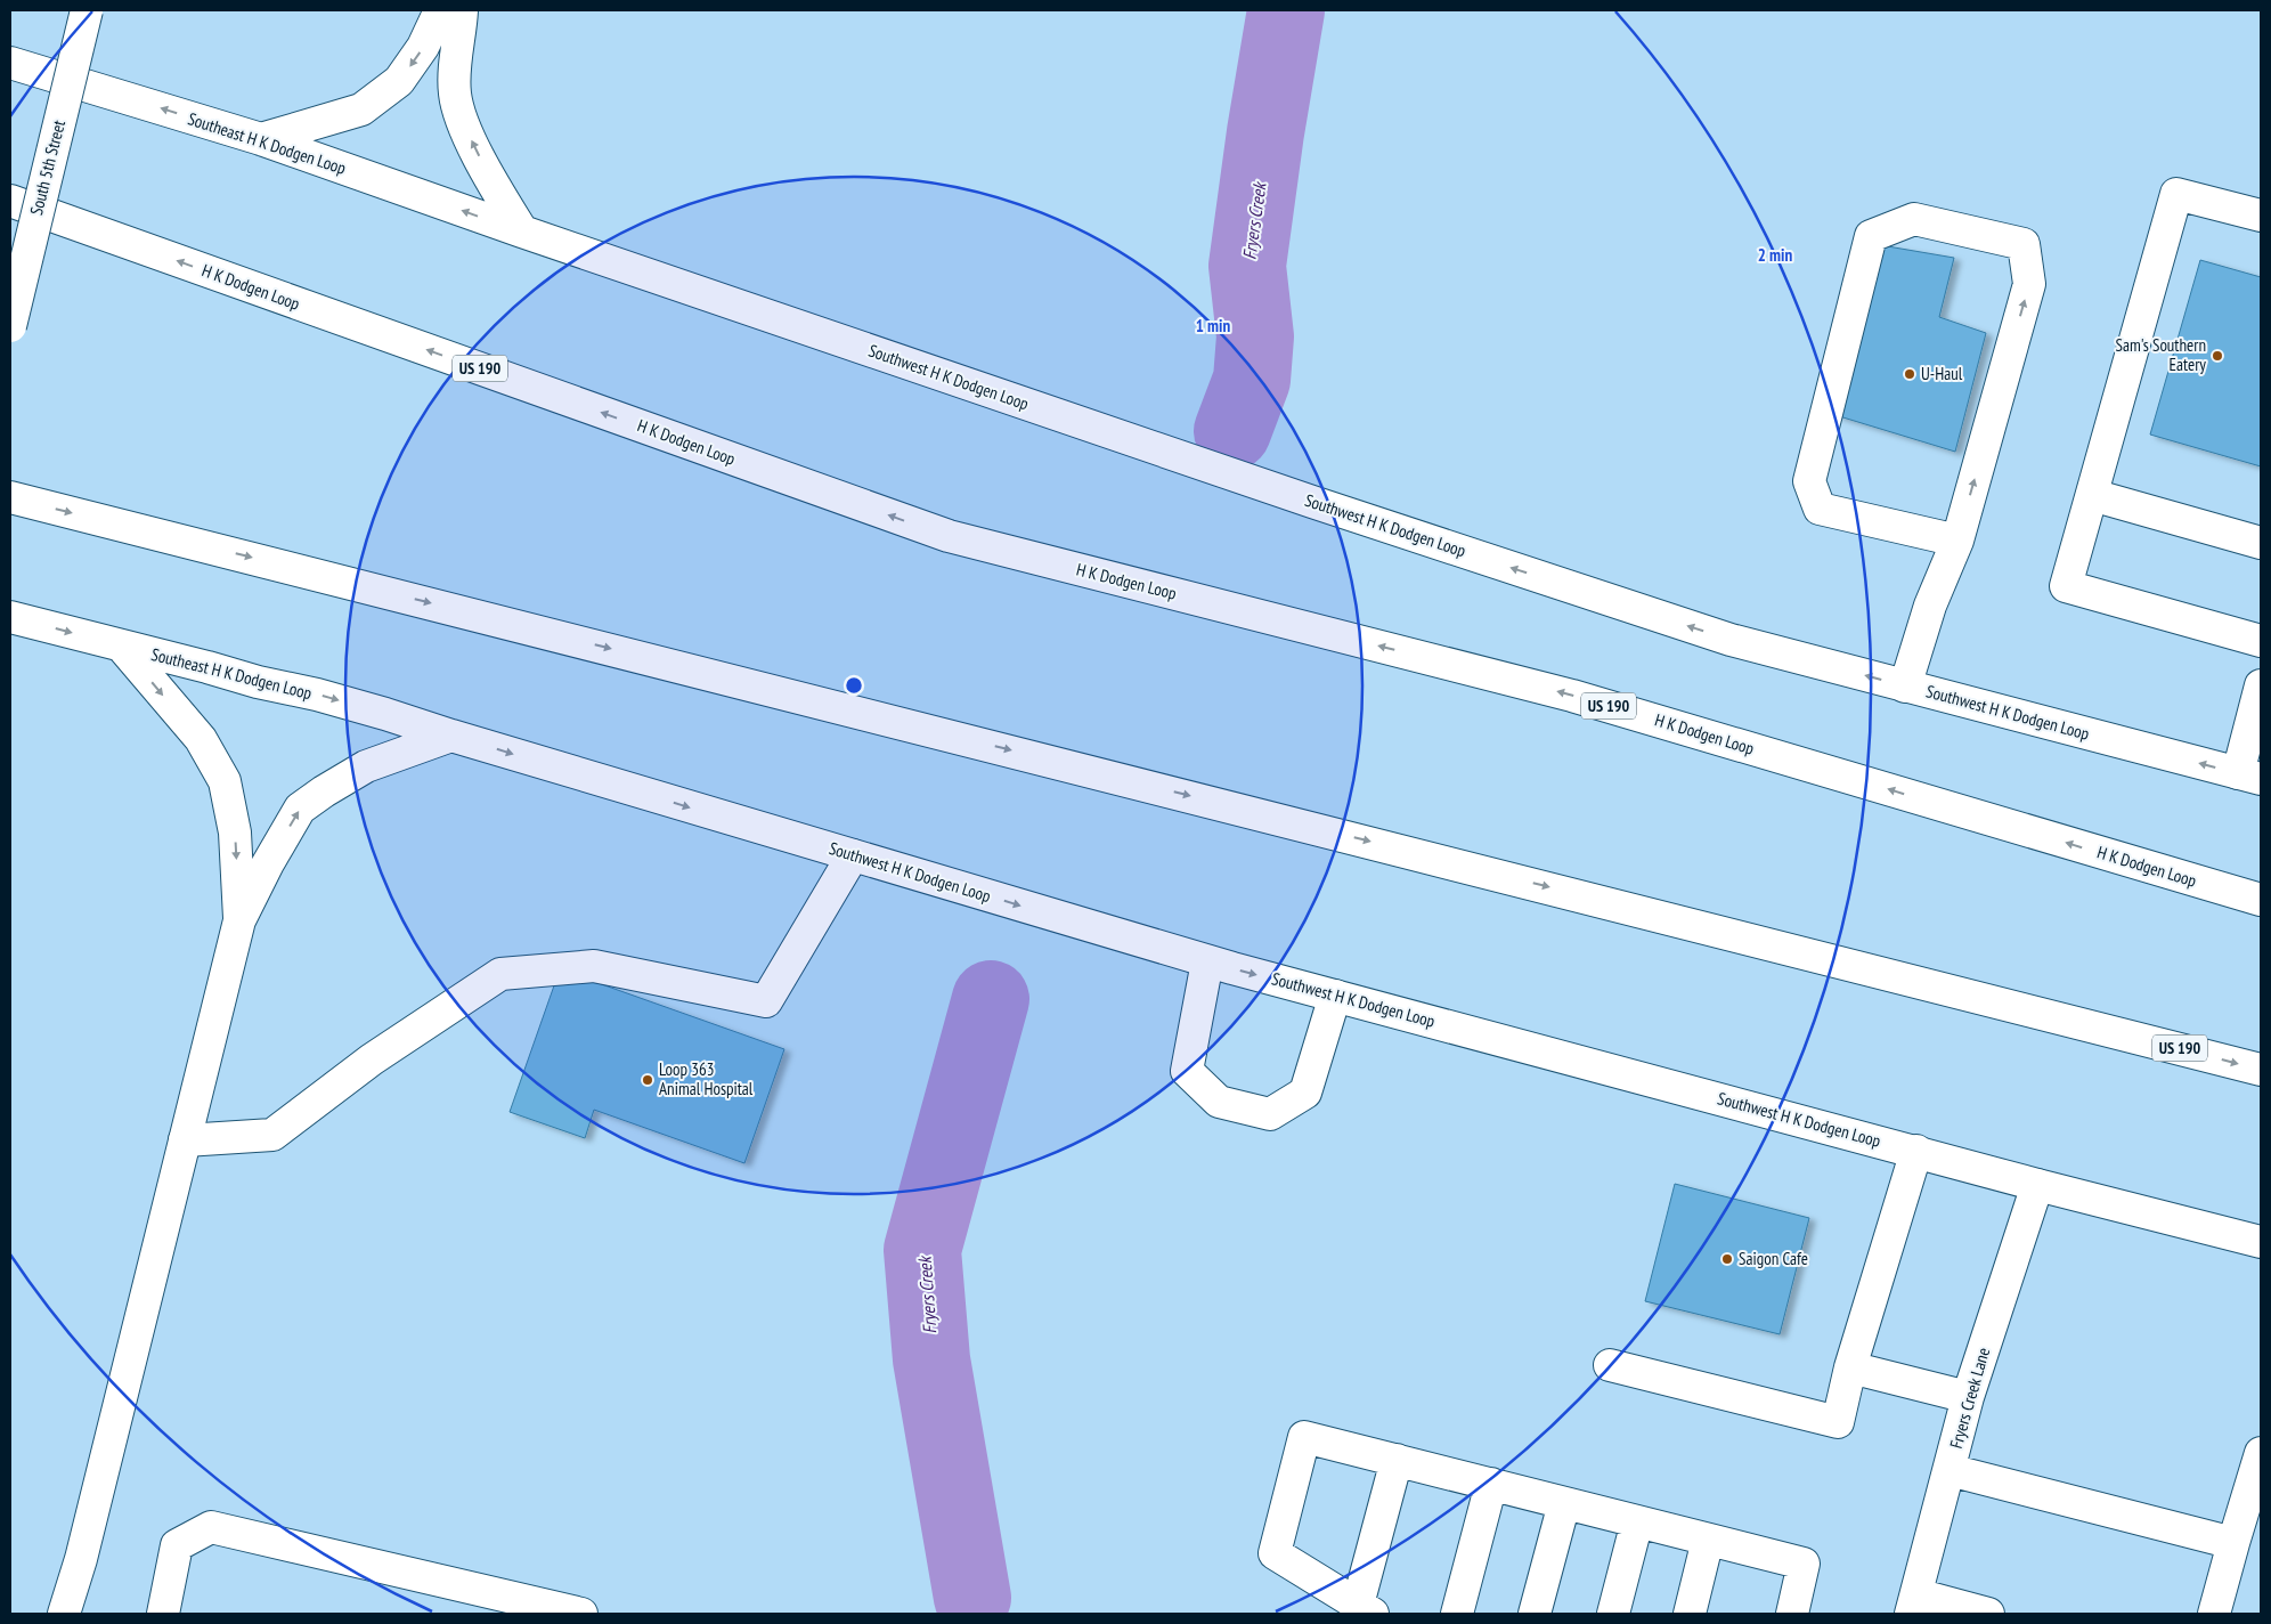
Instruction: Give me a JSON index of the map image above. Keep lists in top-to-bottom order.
{
  "streets": {
    "main road": [
      "Southeast H K Dodgen Loop",
      "South 5th Street",
      "H K Dodgen Loop",
      "US 190",
      "Southwest H K Dodgen Loop",
      "Fryers Creek Lane"
    ]
  },
  "crossings": [
    ["Southeast H K Dodgen Loop", "Southwest H K Dodgen Loop"],
    ["Southwest H K Dodgen Loop", "Fryers Creek Lane"]
  ],
  "water": ["Fryers Creek"],
  "places": [
    "Sam's Southern Eatery",
    "U-Haul",
    "Loop 363 Animal Hospital",
    "Saigon Cafe"
  ],
  "rings": ["2 min", "1 min"]
}
